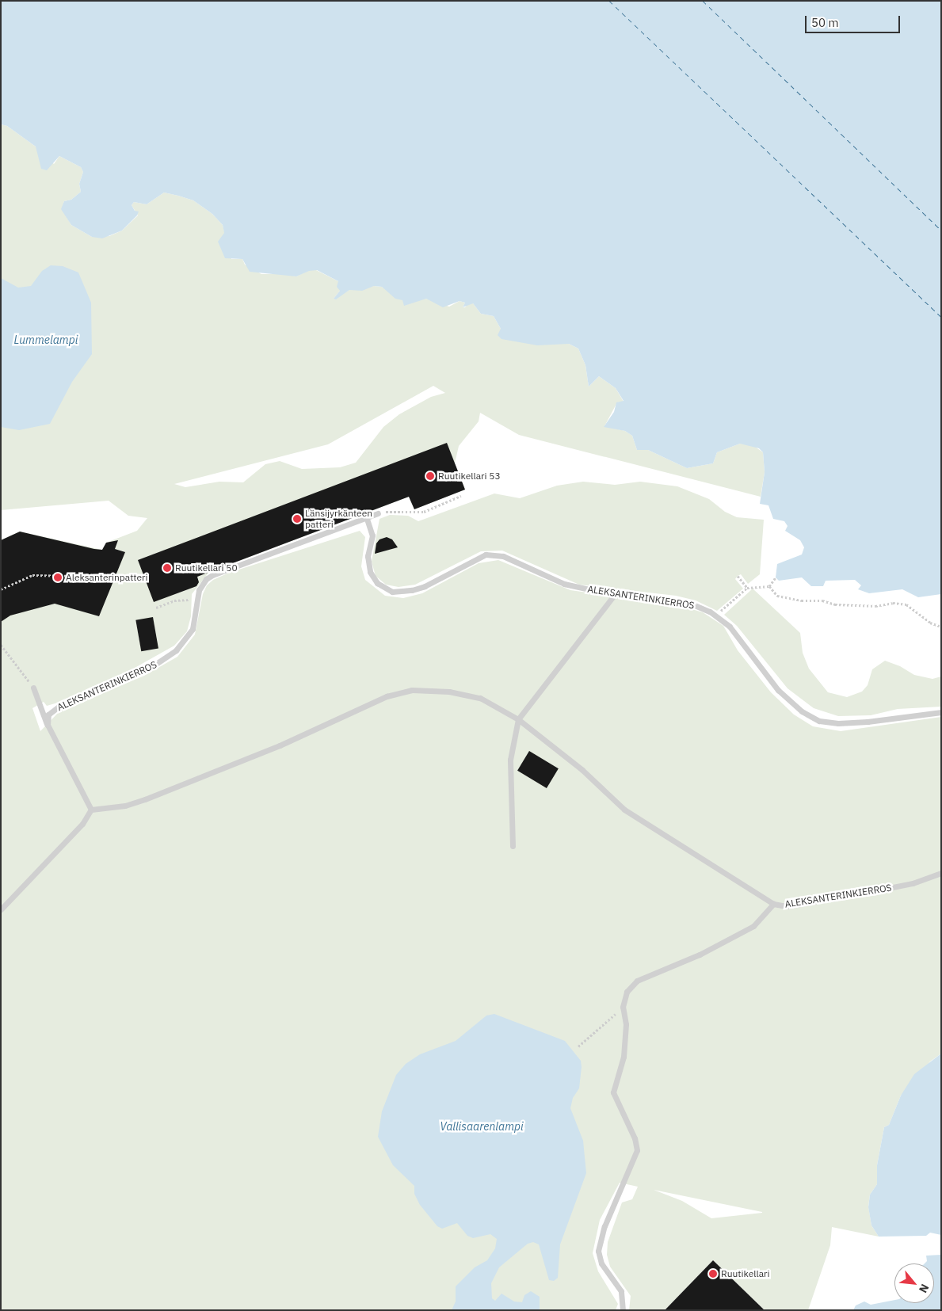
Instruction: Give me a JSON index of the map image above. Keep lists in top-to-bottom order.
{
  "streets": {
    "lane": ["ALEKSANTERINKIERROS"]
  },
  "water": ["Lummelampi", "Vallisaarenlampi"],
  "places": [
    "Ruutikellari 53",
    "Länsijyrkänteen patteri",
    "Ruutikellari 50",
    "Aleksanterinpatteri",
    "Ruutikellari"
  ],
  "scale_bar": "50 m",
  "north": "bottom right"
}
